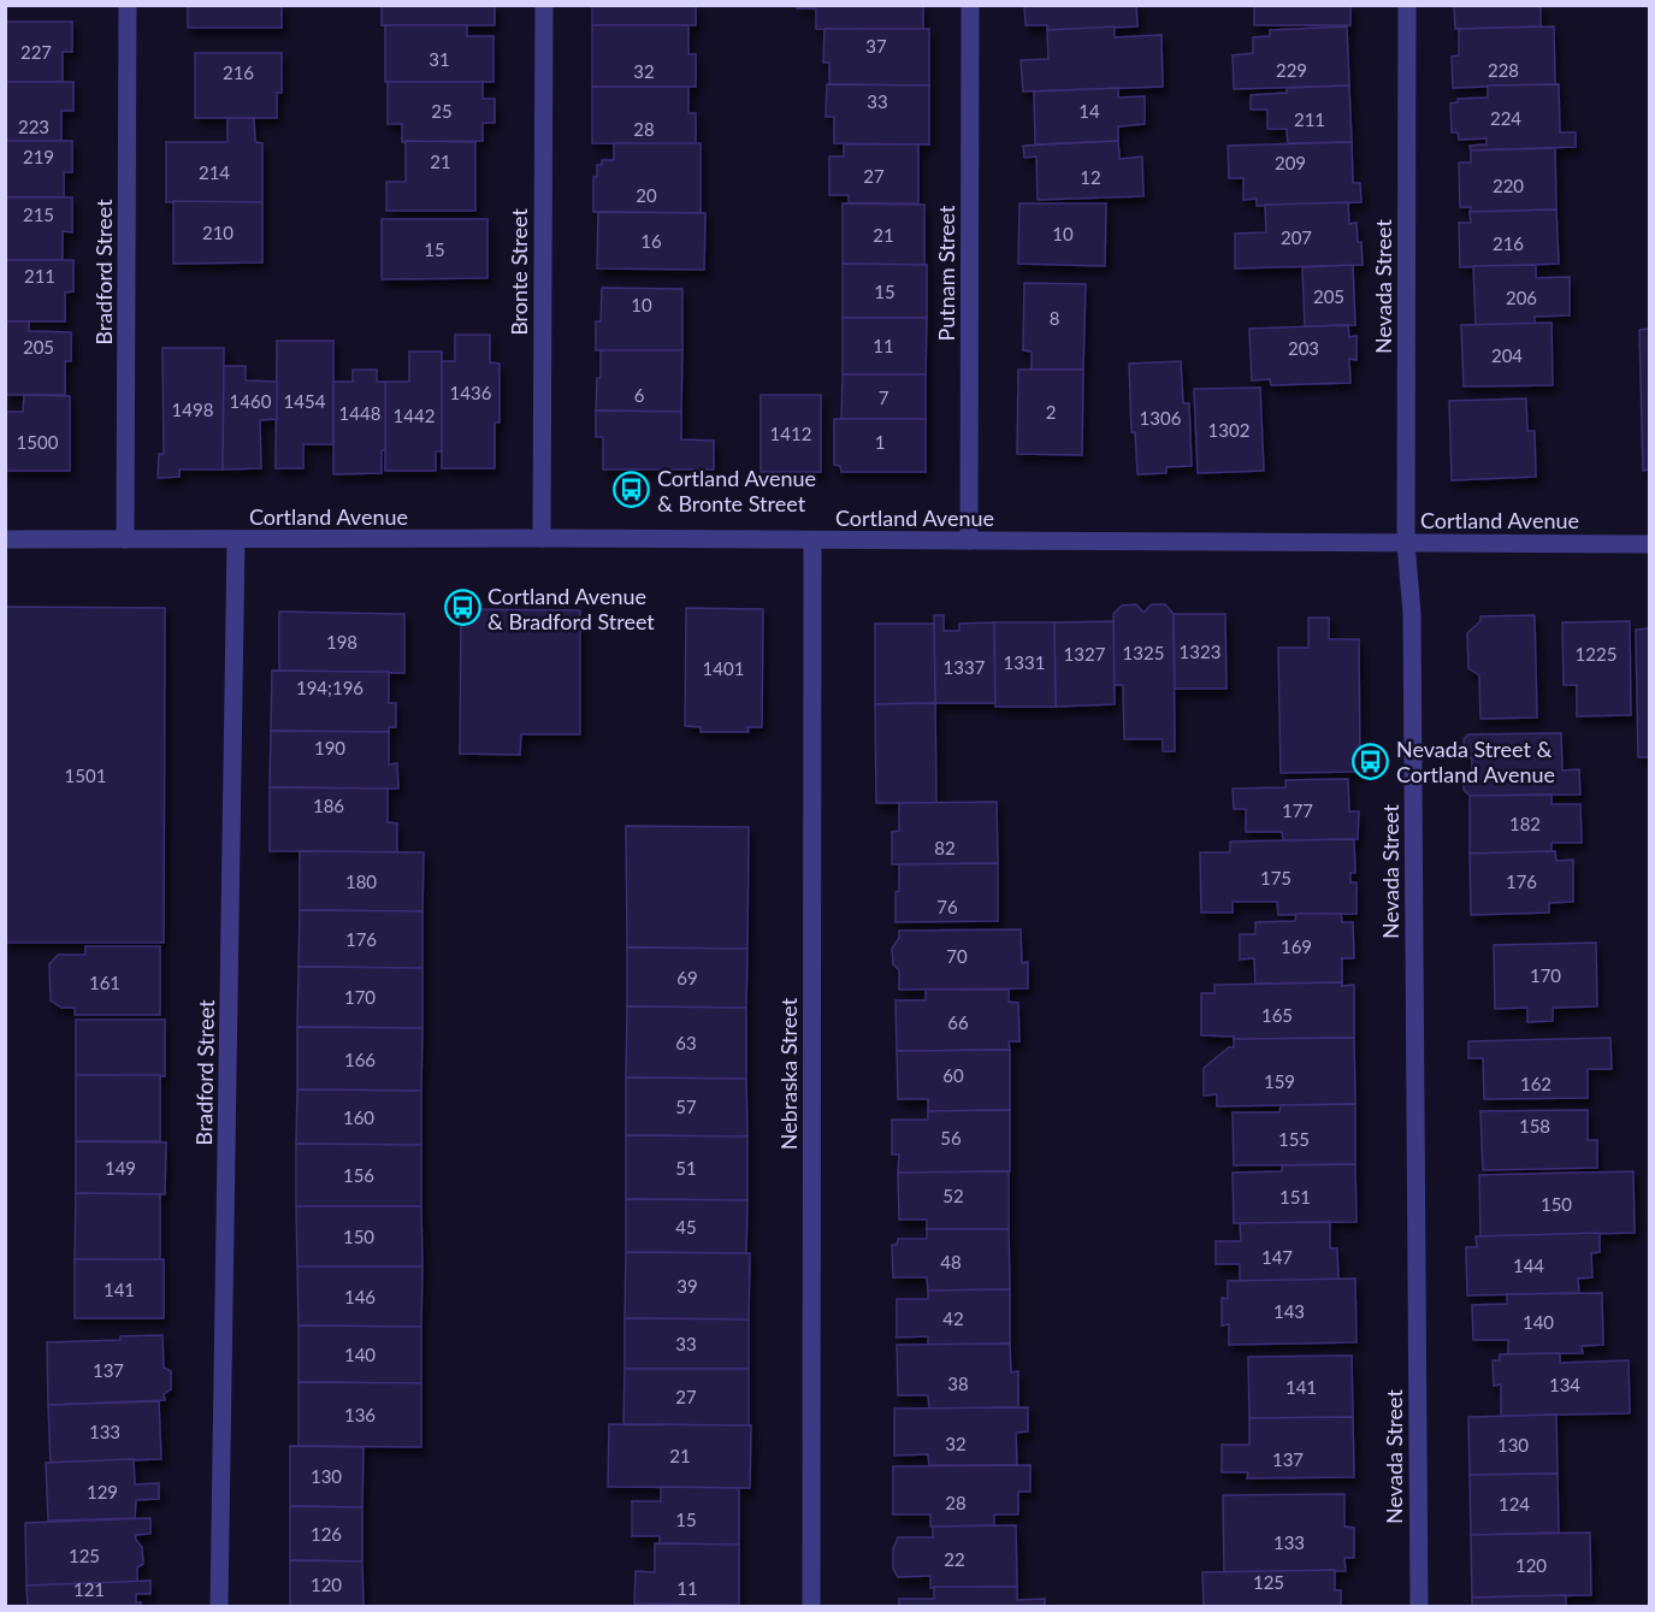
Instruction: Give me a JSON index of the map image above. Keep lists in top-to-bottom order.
{
  "streets": {
    "street": [
      "Bradford Street",
      "Bronte Street",
      "Putnam Street",
      "Nevada Street",
      "Cortland Avenue",
      "Nebraska Street"
    ]
  },
  "crossings": [
    ["Bradford Street", "Cortland Avenue"],
    ["Bronte Street", "Cortland Avenue"],
    ["Putnam Street", "Cortland Avenue"],
    ["Nevada Street", "Cortland Avenue"],
    ["Cortland Avenue", "Nebraska Street"]
  ],
  "places": {
    "bus stop": ["Cortland Avenue & Bronte Street", "Cortland Avenue & Bradford Street", "Nevada Street & Cortland Avenue"]
  },
  "house_numbers": [
    "37",
    "227",
    "31",
    "229",
    "228",
    "32",
    "216",
    "33",
    "25",
    "14",
    "224",
    "211",
    "223",
    "28",
    "219",
    "21",
    "209",
    "214",
    "27",
    "12",
    "220",
    "20",
    "215",
    "210",
    "10",
    "21",
    "207",
    "16",
    "216",
    "15",
    "211",
    "15",
    "205",
    "206",
    "10",
    "8",
    "11",
    "205",
    "203",
    "204",
    "1436",
    "6",
    "7",
    "1460",
    "1454",
    "1498",
    "2",
    "1448",
    "1442",
    "1306",
    "1302",
    "1412",
    "1500",
    "1",
    "198",
    "1323",
    "1325",
    "1327",
    "1225",
    "1331",
    "1337",
    "1401",
    "194;196",
    "190",
    "1501",
    "186",
    "177",
    "182",
    "82",
    "175",
    "180",
    "176",
    "76",
    "176",
    "169",
    "70",
    "170",
    "69",
    "161",
    "170",
    "165",
    "66",
    "63",
    "166",
    "60",
    "159",
    "162",
    "57",
    "160",
    "158",
    "56",
    "155",
    "149",
    "51",
    "156",
    "52",
    "151",
    "150",
    "45",
    "150",
    "147",
    "48",
    "144",
    "39",
    "141",
    "146",
    "143",
    "42",
    "140",
    "33",
    "140",
    "137",
    "38",
    "134",
    "141",
    "27",
    "136",
    "133",
    "32",
    "130",
    "21",
    "137",
    "130",
    "129",
    "28",
    "124",
    "15",
    "126",
    "133",
    "125",
    "22",
    "120",
    "125",
    "120",
    "11",
    "121"
  ]
}
